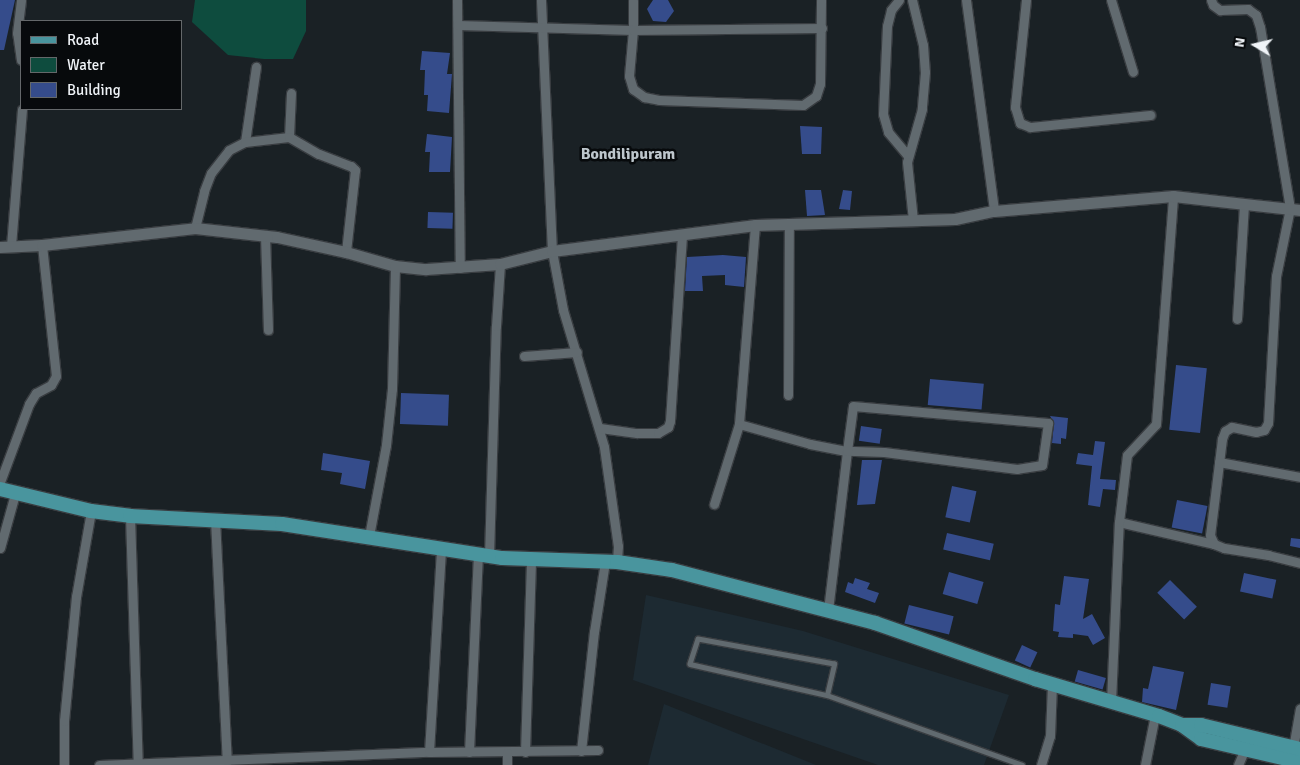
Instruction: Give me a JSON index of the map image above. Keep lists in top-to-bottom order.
{
  "districts": ["Bondilipuram"],
  "legend": ["Road", "Water", "Building"],
  "north": "left"
}
